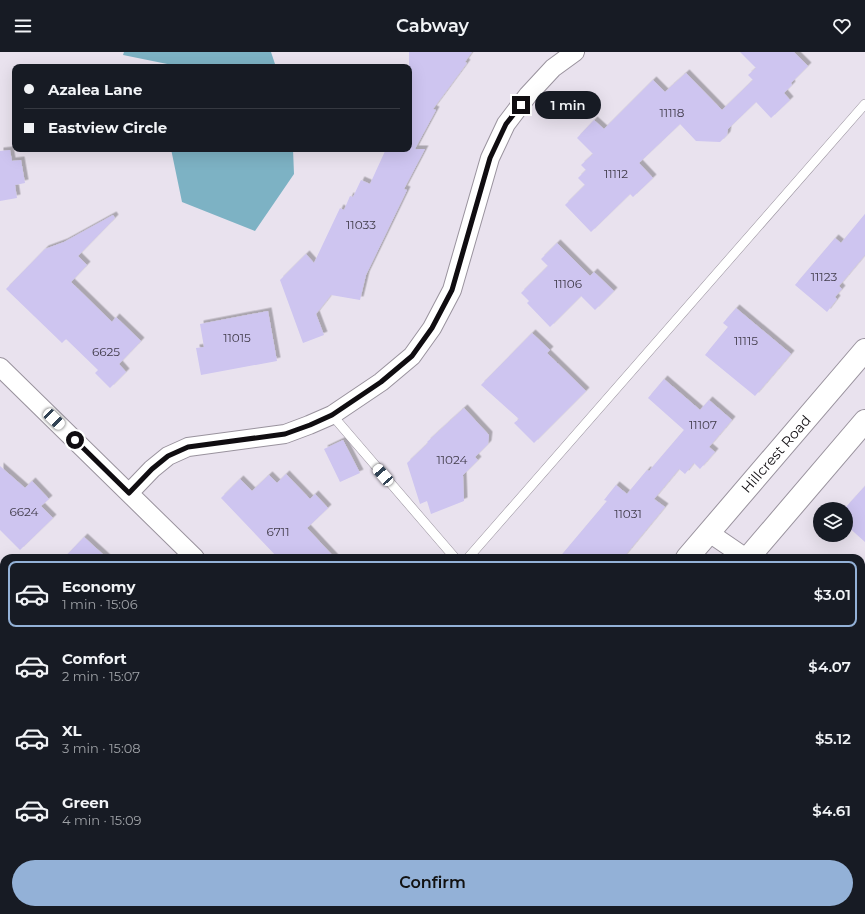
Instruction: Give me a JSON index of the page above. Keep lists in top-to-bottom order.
{
  "streets": {
    "main road": ["Hillcrest Road"]
  },
  "house_numbers": [
    "11118",
    "11112",
    "11033",
    "11123",
    "11106",
    "11015",
    "11115",
    "6625",
    "11107",
    "11024",
    "6624",
    "11031",
    "6711"
  ],
  "page": {
    "header": "Cabway",
    "banner": ["Azalea Lane", "Eastview Circle"],
    "bubble": "1 min",
    "list": [
      {
        "name": "Economy",
        "note": "1 min · 15:06",
        "value": "$3.01"
      },
      {
        "name": "Comfort",
        "note": "2 min · 15:07",
        "value": "$4.07"
      },
      {
        "name": "XL",
        "note": "3 min · 15:08",
        "value": "$5.12"
      },
      {
        "name": "Green",
        "note": "4 min · 15:09",
        "value": "$4.61"
      }
    ],
    "buttons": "Confirm"
  }
}
